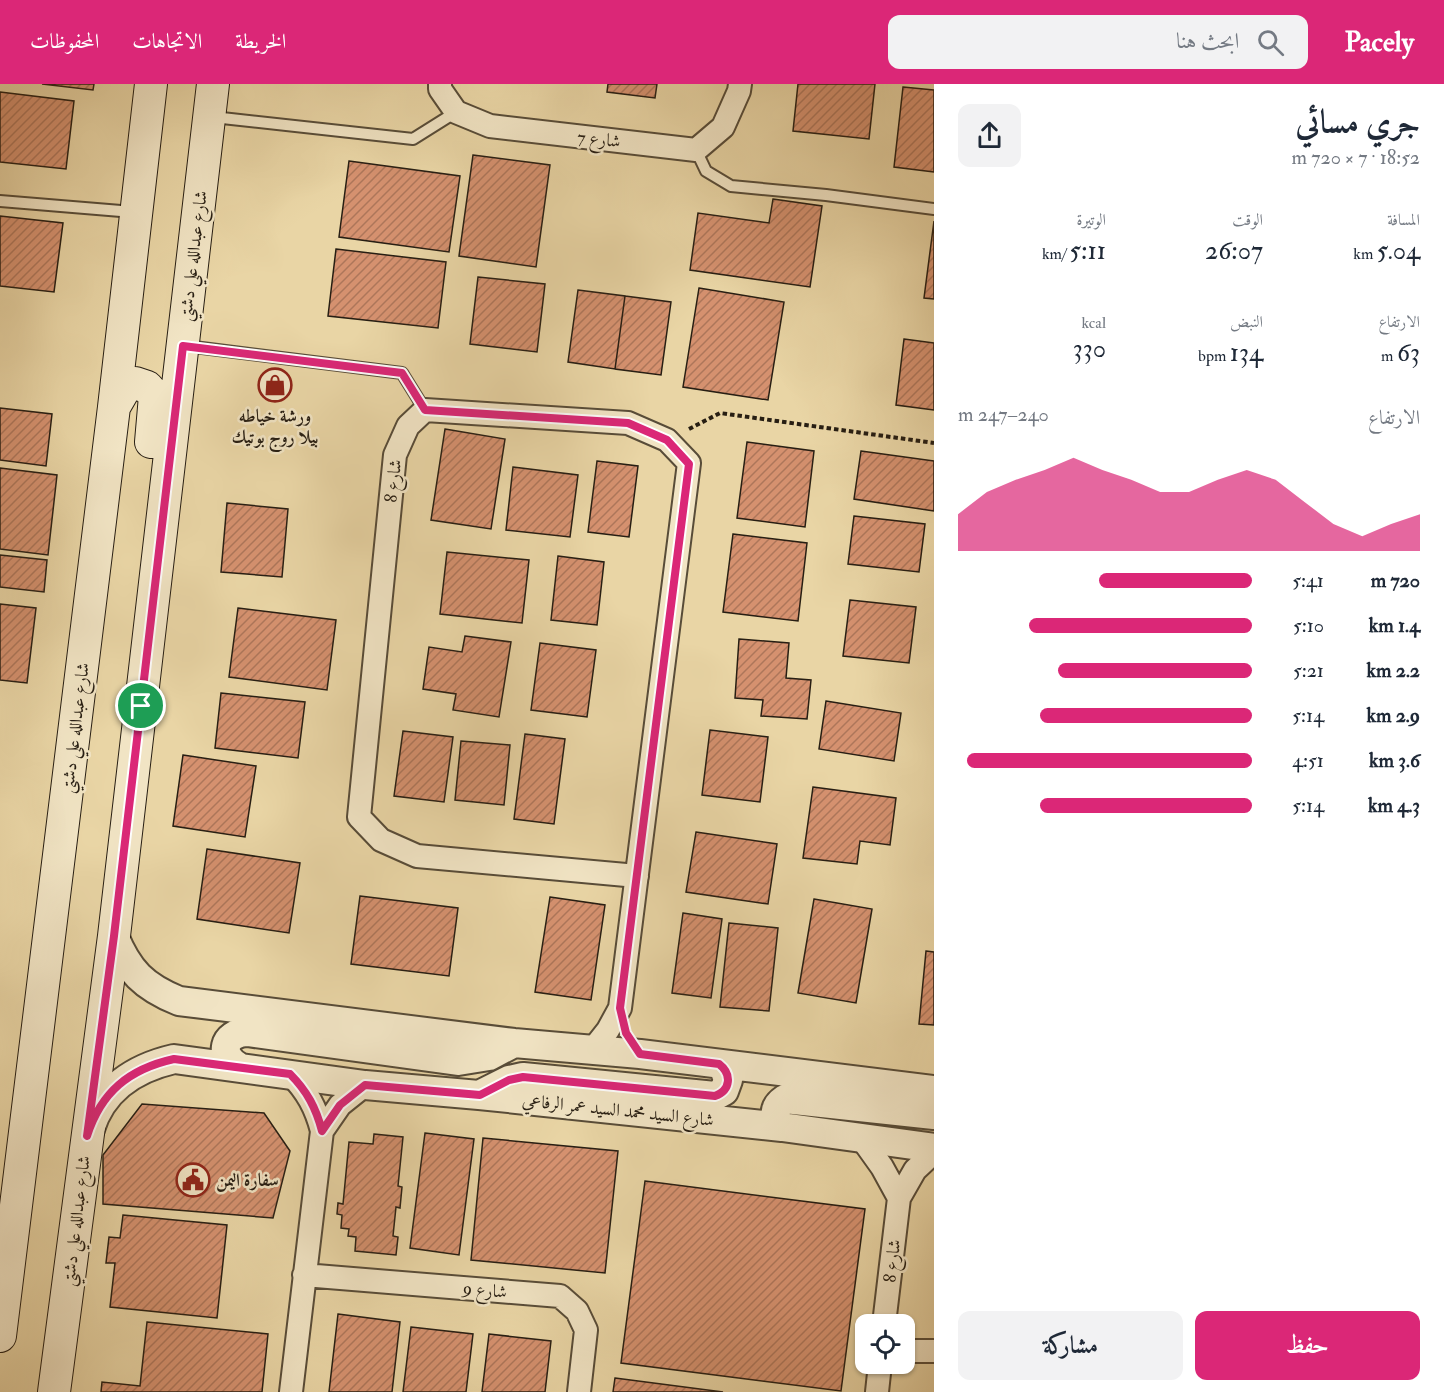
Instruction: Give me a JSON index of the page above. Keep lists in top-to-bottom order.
{
  "streets": {
    "main road": ["شارع عبدالله علي دشتي"],
    "street": [
      "شارع 7",
      "شارع 8",
      "شارع السيد محمد السيد عمر الرفاعي",
      "شارع 9"
    ]
  },
  "crossings": [
    ["شارع عبدالله علي دشتي", "شارع السيد محمد السيد عمر الرفاعي"],
    ["شارع 8", "شارع السيد محمد السيد عمر الرفاعي"]
  ],
  "places": {
    "shop": ["ورشة خياطه بيلا روج بوتيك"],
    "public building": ["سفارة اليمن"]
  },
  "page": {
    "header": "Pacely",
    "search": "ابحث هنا",
    "nav": ["الخريطة", "الاتجاهات", "المحفوظات"],
    "heading": ["جري مسائي", "18:52 · 7 × 720 m"],
    "stats": [
      ["المسافة", "5.04 km"],
      ["الوقت", "26:07"],
      ["الوتيرة", "5:11 /km"],
      ["الارتفاع", "63 m"],
      ["النبض", "134 bpm"],
      ["kcal", "330"]
    ],
    "chart": ["الارتفاع", "240–247 m"],
    "list": [
      {
        "name": "720 m",
        "note": "5:41"
      },
      {
        "name": "1.4 km",
        "note": "5:10"
      },
      {
        "name": "2.2 km",
        "note": "5:21"
      },
      {
        "name": "2.9 km",
        "note": "5:14"
      },
      {
        "name": "3.6 km",
        "note": "4:51"
      },
      {
        "name": "4.3 km",
        "note": "5:14"
      }
    ],
    "buttons": ["حفظ", "مشاركة"]
  }
}
